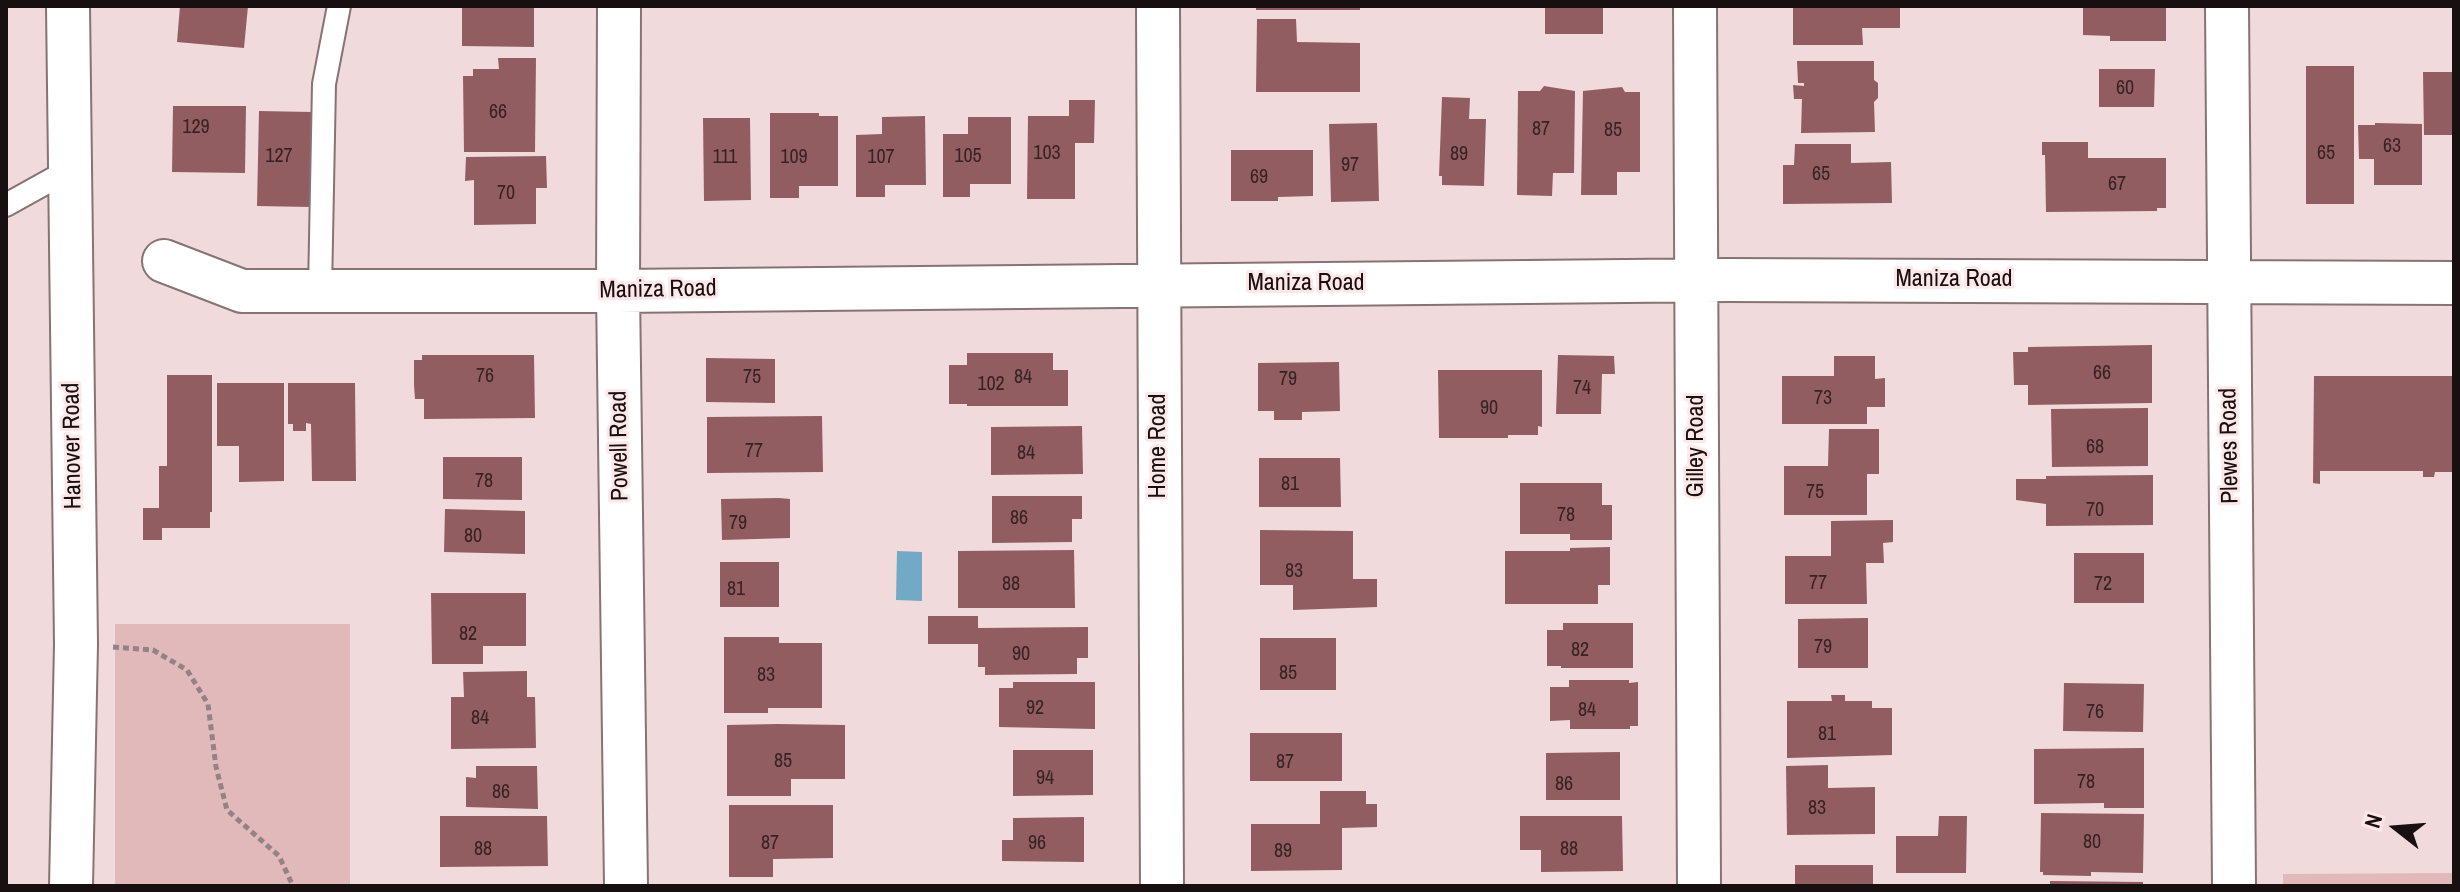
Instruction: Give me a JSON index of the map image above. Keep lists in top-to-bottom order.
{
  "streets": {
    "street": [
      "Maniza Road",
      "Hanover Road",
      "Powell Road",
      "Home Road",
      "Gilley Road",
      "Plewes Road"
    ]
  },
  "crossings": [
    ["Maniza Road", "Powell Road"],
    ["Maniza Road", "Home Road"],
    ["Maniza Road", "Gilley Road"],
    ["Maniza Road", "Plewes Road"]
  ],
  "house_numbers": [
    "60",
    "66",
    "129",
    "87",
    "85",
    "63",
    "103",
    "65",
    "89",
    "127",
    "105",
    "111",
    "109",
    "107",
    "97",
    "65",
    "69",
    "67",
    "70",
    "66",
    "76",
    "75",
    "84",
    "79",
    "102",
    "74",
    "73",
    "90",
    "68",
    "77",
    "84",
    "78",
    "81",
    "75",
    "70",
    "78",
    "86",
    "79",
    "80",
    "83",
    "77",
    "88",
    "72",
    "81",
    "82",
    "79",
    "82",
    "90",
    "85",
    "83",
    "92",
    "84",
    "76",
    "84",
    "81",
    "85",
    "87",
    "94",
    "78",
    "86",
    "86",
    "83",
    "80",
    "87",
    "96",
    "88",
    "88",
    "89"
  ],
  "north": "left"
}
